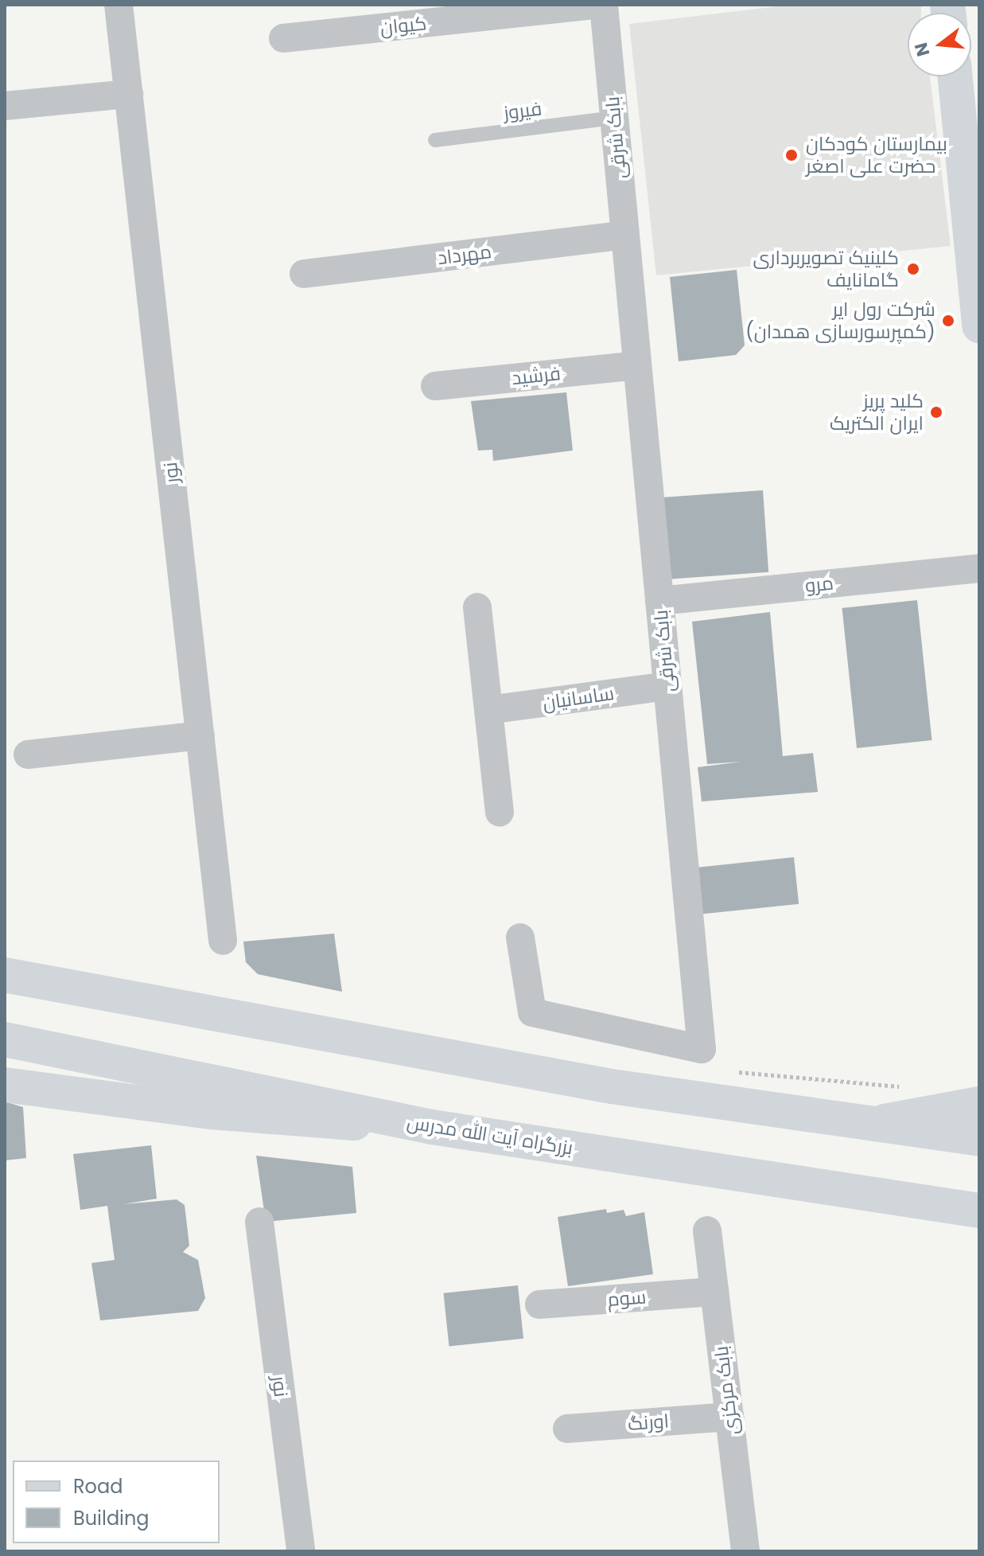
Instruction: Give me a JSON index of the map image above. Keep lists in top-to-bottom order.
{
  "streets": {
    "main road": ["بزرگراه آیت الله مدرس"],
    "street": [
      "کیوان",
      "بابک شرقی",
      "مهرداد",
      "فرشید",
      "نور",
      "مرو",
      "ساسانیان",
      "سوم",
      "بابک مرکزی",
      "اورنگ"
    ],
    "lane": ["فیروز"]
  },
  "crossings": [
    ["فیروز", "بابک شرقی"],
    ["بابک شرقی", "مهرداد"],
    ["بابک شرقی", "فرشید"],
    ["بابک شرقی", "مرو"],
    ["بابک شرقی", "ساسانیان"],
    ["سوم", "بابک مرکزی"],
    ["بابک مرکزی", "اورنگ"]
  ],
  "places": [
    "بیمارستان کودکان حضرت علی اصغر",
    "کلینیک تصویربرداری گامانایف",
    "شرکت رول ایر (کمپرسورسازی همدان)",
    "کلید پریز ایران الکتریک"
  ],
  "legend": ["Road", "Building"],
  "north": "left"
}
